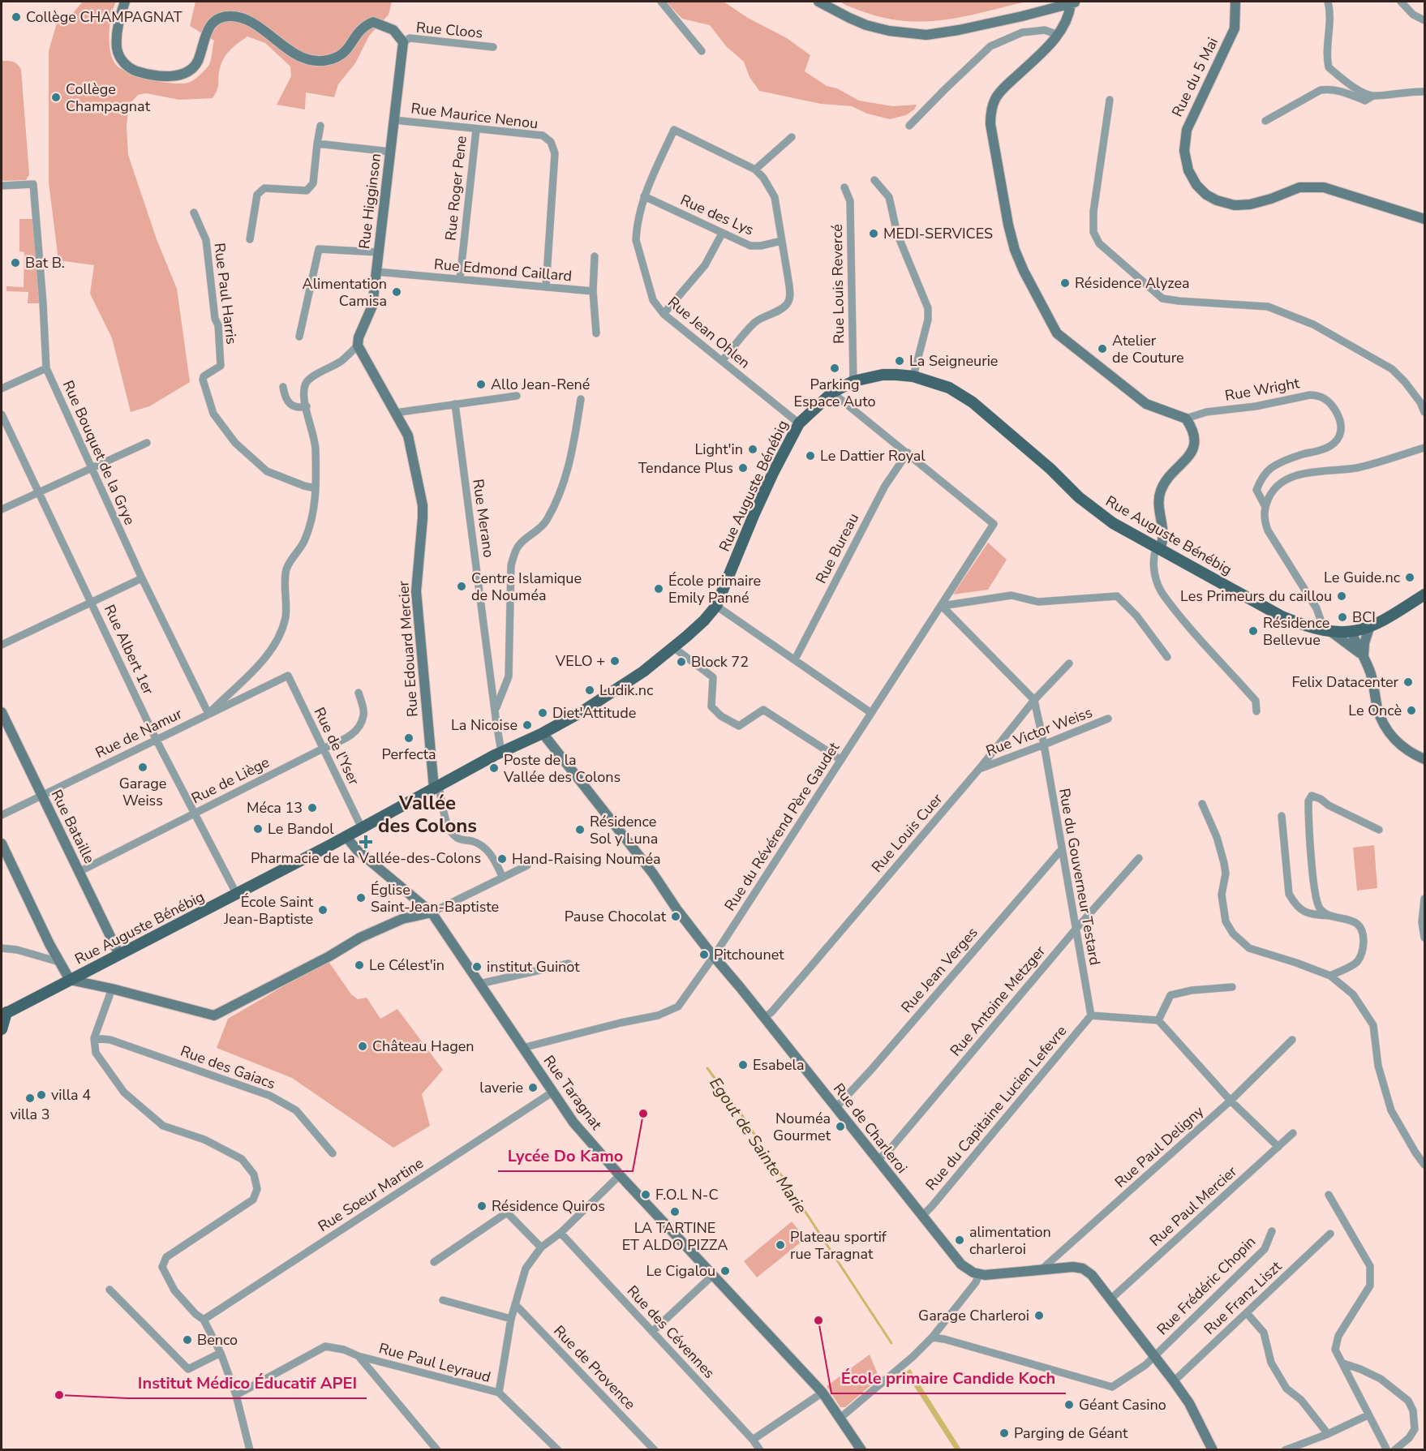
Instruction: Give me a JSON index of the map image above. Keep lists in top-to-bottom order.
{
  "streets": {
    "main road": ["Rue Auguste Bénébig"],
    "street": [
      "Rue Cloos",
      "Rue du 5 Mai",
      "Rue Maurice Nenou",
      "Rue Roger Pene",
      "Rue Higginson",
      "Rue des Lys",
      "Rue Edmond Caillard",
      "Rue Louis Revercé",
      "Rue Paul Harris",
      "Rue Jean Ohlen",
      "Rue Wright",
      "Rue Bouquet de la Grye",
      "Rue Merano",
      "Rue Bureau",
      "Rue Edouard Mercier",
      "Rue Albert 1er",
      "Rue Victor Weiss",
      "Rue de Namur",
      "Rue de l'Yser",
      "Rue de Liège",
      "Rue Bataille",
      "Rue du Révérend Père Gaudet",
      "Rue Louis Cuer",
      "Rue du Gouverneur Testard",
      "Rue Jean Verges",
      "Rue Antoine Metzger",
      "Rue des Gaiacs",
      "Rue Taragnat",
      "Rue du Capitaine Lucien Lefevre",
      "Rue de Charleroi",
      "Rue Paul Deligny",
      "Rue Soeur Martine",
      "Rue Paul Mercier",
      "Rue Frédéric Chopin",
      "Rue Franz Liszt",
      "Rue des Cévennes",
      "Rue Paul Leyraud",
      "Rue de Provence"
    ]
  },
  "crossings": [
    ["Rue Cloos", "Rue Higginson"],
    ["Rue Maurice Nenou", "Rue Roger Pene"],
    ["Rue Maurice Nenou", "Rue Higginson"],
    ["Rue Maurice Nenou", "Rue Edmond Caillard"],
    ["Rue Roger Pene", "Rue Edmond Caillard"],
    ["Rue Higginson", "Rue Edmond Caillard"],
    ["Rue Higginson", "Rue Edouard Mercier"],
    ["Rue des Lys", "Rue Jean Ohlen"],
    ["Rue Louis Revercé", "Rue Auguste Bénébig"],
    ["Rue Jean Ohlen", "Rue Auguste Bénébig"],
    ["Rue Bouquet de la Grye", "Rue de Namur"],
    ["Rue Auguste Bénébig", "Rue Merano"],
    ["Rue Auguste Bénébig", "Rue Edouard Mercier"],
    ["Rue Auguste Bénébig", "Rue Albert 1er"],
    ["Rue Auguste Bénébig", "Rue de l'Yser"],
    ["Rue Auguste Bénébig", "Rue Bataille"],
    ["Rue Auguste Bénébig", "Rue Taragnat"],
    ["Rue Auguste Bénébig", "Rue de Charleroi"],
    ["Rue Bureau", "Rue du Révérend Père Gaudet"],
    ["Rue Albert 1er", "Rue de Namur"],
    ["Rue Albert 1er", "Rue de Liège"],
    ["Rue Victor Weiss", "Rue Louis Cuer"],
    ["Rue Victor Weiss", "Rue du Gouverneur Testard"],
    ["Rue de Namur", "Rue de l'Yser"],
    ["Rue de Namur", "Rue Bataille"],
    ["Rue de l'Yser", "Rue de Liège"],
    ["Rue de Liège", "Rue Bataille"],
    ["Rue du Révérend Père Gaudet", "Rue Taragnat"],
    ["Rue du Révérend Père Gaudet", "Rue de Charleroi"],
    ["Rue Louis Cuer", "Rue du Gouverneur Testard"],
    ["Rue Louis Cuer", "Rue de Charleroi"],
    ["Rue du Gouverneur Testard", "Rue Jean Verges"],
    ["Rue du Gouverneur Testard", "Rue Antoine Metzger"],
    ["Rue du Gouverneur Testard", "Rue du Capitaine Lucien Lefevre"],
    ["Rue Jean Verges", "Rue de Charleroi"],
    ["Rue Antoine Metzger", "Rue de Charleroi"],
    ["Rue Taragnat", "Rue Soeur Martine"],
    ["Rue Taragnat", "Rue Paul Leyraud"],
    ["Rue du Capitaine Lucien Lefevre", "Rue de Charleroi"],
    ["Rue des Cévennes", "Rue Paul Leyraud"],
    ["Rue Paul Leyraud", "Rue de Provence"]
  ],
  "districts": ["Vallée des Colons"],
  "water": ["Egout de Sainte Marie"],
  "places": {
    "other": [
      "Collège CHAMPAGNAT",
      "Collège Champagnat",
      "MEDI-SERVICES",
      "Bat B.",
      "Résidence Alyzea",
      "Alimentation Camisa",
      "Atelier de Couture",
      "La Seigneurie",
      "Parking Espace Auto",
      "Allo Jean-René",
      "Light'in",
      "Le Dattier Royal",
      "Tendance Plus",
      "Le Guide.nc",
      "Centre Islamique de Nouméa",
      "École primaire Emily Panné",
      "Les Primeurs du caillou",
      "BCI",
      "Résidence Bellevue",
      "VELO +",
      "Block 72",
      "Felix Datacenter",
      "Ludik.nc",
      "Le Oncè",
      "Diet'Attitude",
      "La Nicoise",
      "Perfecta",
      "Garage Weiss",
      "Poste de la Vallée des Colons",
      "Méca 13",
      "Le Bandol",
      "Résidence Sol y Luna",
      "Hand-Raising Nouméa",
      "Église Saint-Jean-Baptiste",
      "École Saint Jean-Baptiste",
      "Pause Chocolat",
      "Pitchounet",
      "Le Célest'in",
      "institut Guinot",
      "Château Hagen",
      "Esabela",
      "laverie",
      "villa 4",
      "villa 3",
      "Lycée Do Kamo",
      "Nouméa Gourmet",
      "F.O.L N-C",
      "Résidence Quiros",
      "LA TARTINE ET ALDO PIZZA",
      "alimentation charleroi",
      "Plateau sportif rue Taragnat",
      "Le Cigalou",
      "Garage Charleroi",
      "École primaire Candide Koch",
      "Benco",
      "Institut Médico Éducatif APEI",
      "Géant Casino",
      "Parging de Géant"
    ],
    "health": ["Pharmacie de la Vallée-des-Colons"]
  }
}
